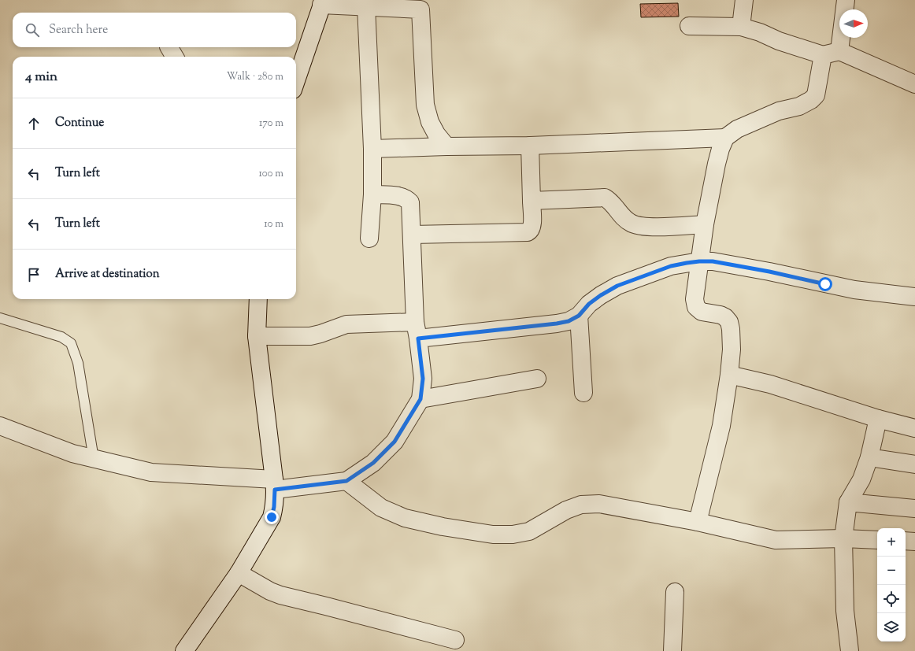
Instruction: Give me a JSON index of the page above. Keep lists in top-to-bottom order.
{
  "north": "right",
  "page": {
    "search": "Search here",
    "heading": ["4 min", "Walk · 280 m"],
    "list": [
      ["Continue", "170 m"],
      ["Turn left", "100 m"],
      ["Turn left", "10 m"],
      "Arrive at destination"
    ],
    "map_buttons": ["+", "−"]
  }
}
